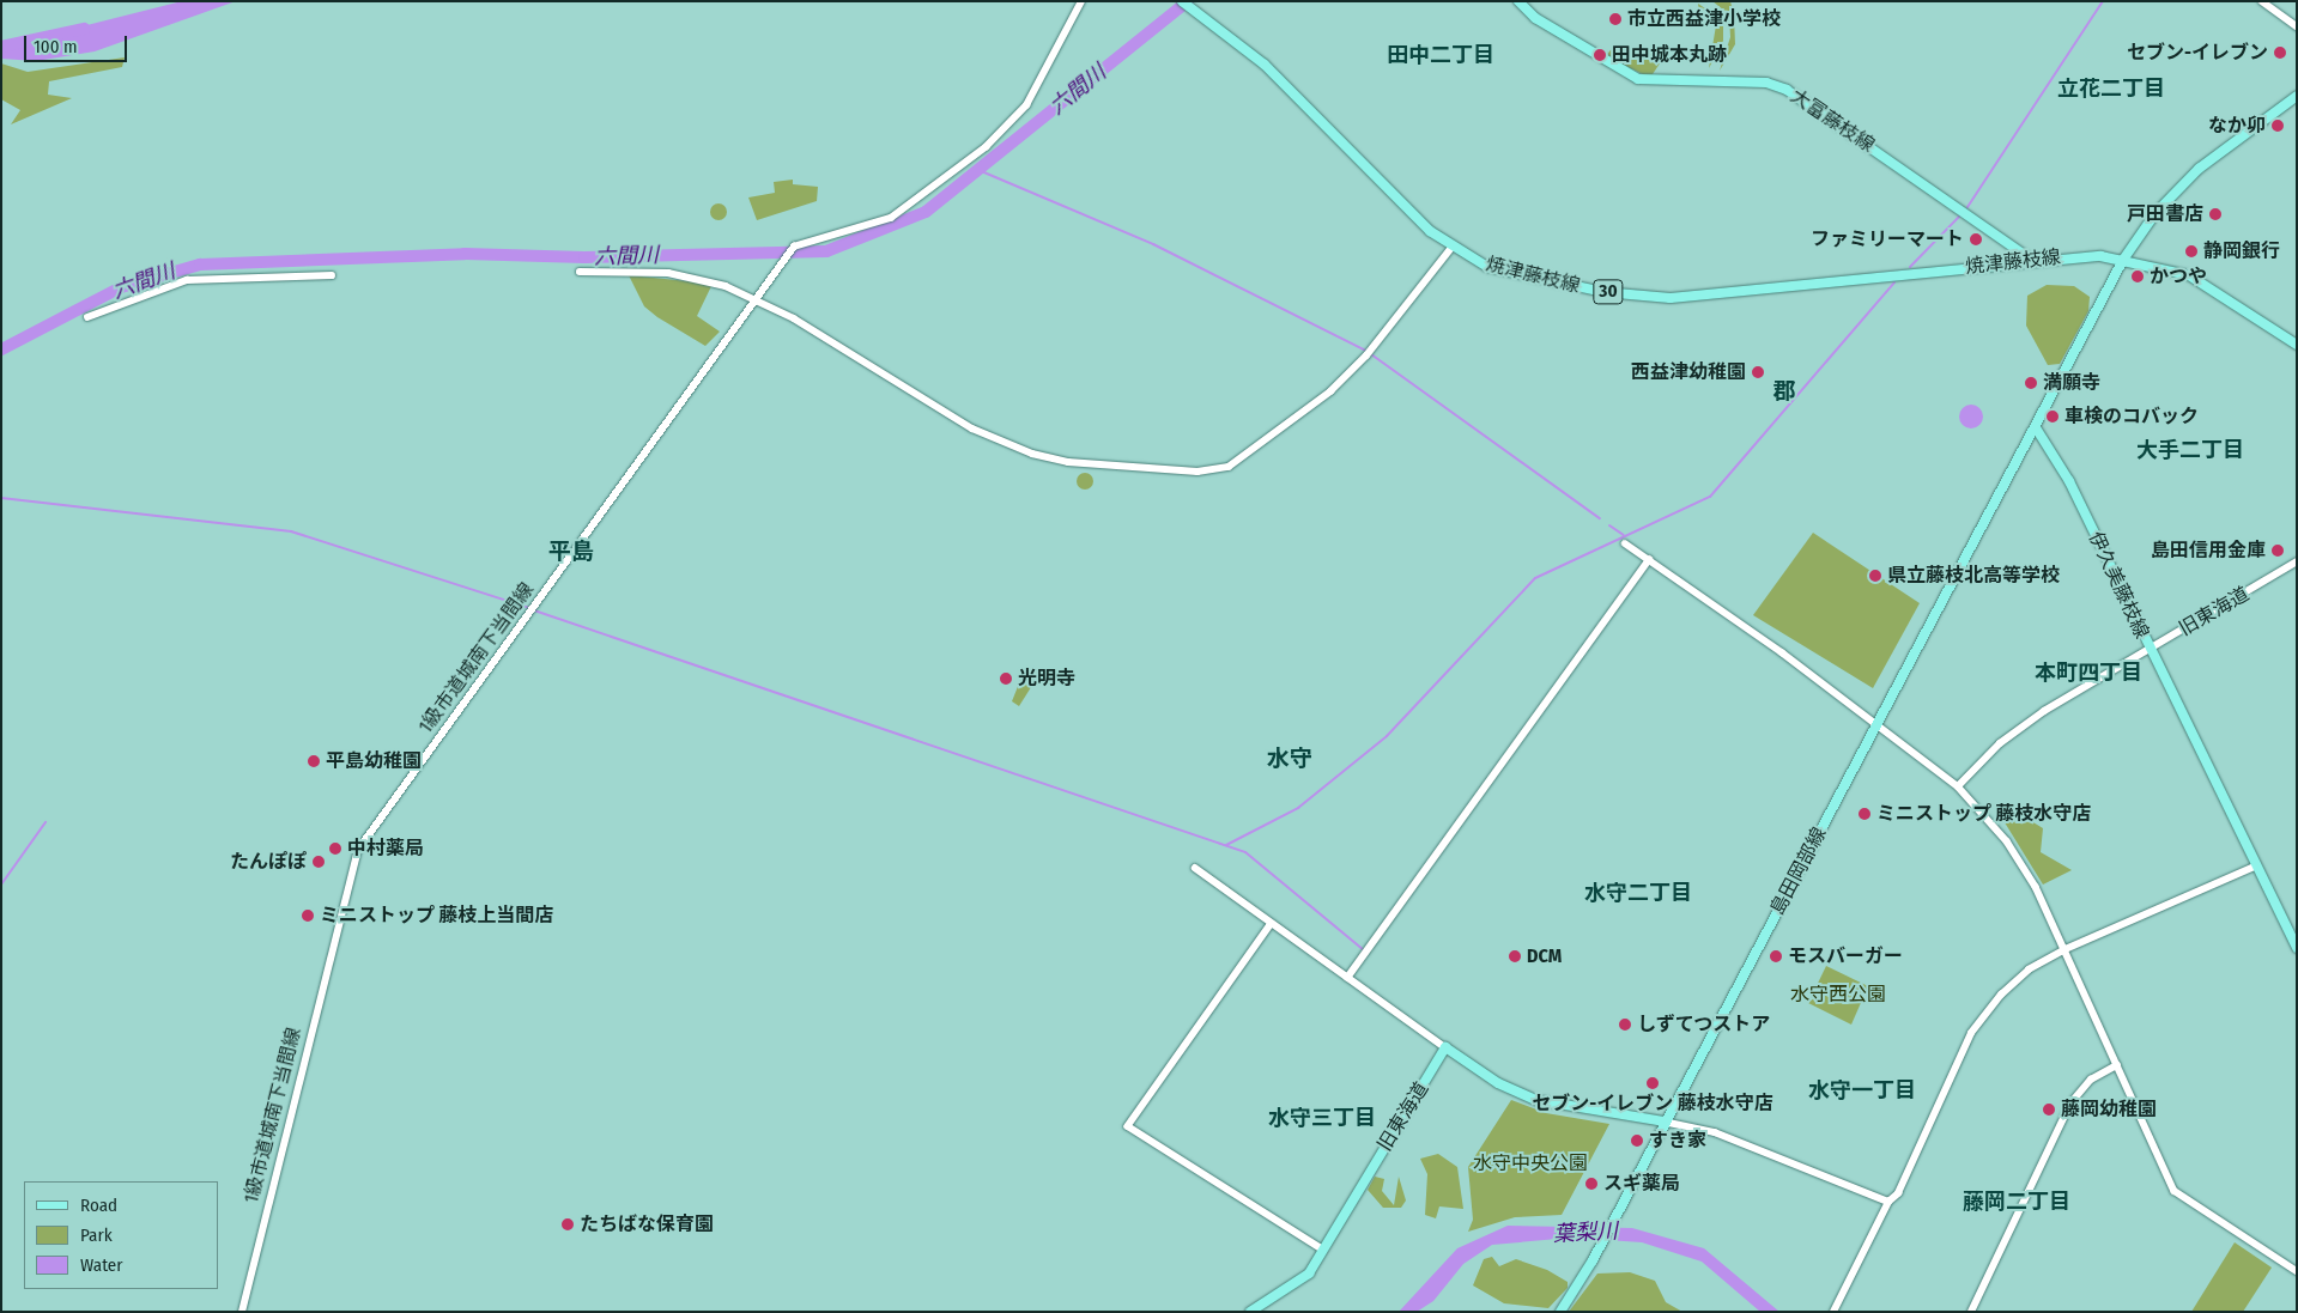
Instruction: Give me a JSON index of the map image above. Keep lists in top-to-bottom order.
{
  "streets": {
    "main road": [
      "大富藤枝線",
      "焼津藤枝線",
      "30",
      "伊久美藤枝線",
      "旧東海道",
      "島田岡部線"
    ],
    "street": ["1級市道城南下当間線"]
  },
  "crossings": [
    ["大富藤枝線", "焼津藤枝線"],
    ["伊久美藤枝線", "旧東海道"],
    ["伊久美藤枝線", "島田岡部線"]
  ],
  "districts": [
    "田中二丁目",
    "立花二丁目",
    "郡",
    "大手二丁目",
    "平島",
    "本町四丁目",
    "水守",
    "水守二丁目",
    "水守一丁目",
    "水守三丁目",
    "藤岡二丁目"
  ],
  "water": ["六間川", "葉梨川"],
  "parks": ["水守西公園", "水守中央公園"],
  "places": [
    "市立西益津小学校",
    "セブン-イレブン",
    "田中城本丸跡",
    "なか卯",
    "戸田書店",
    "ファミリーマート",
    "静岡銀行",
    "かつや",
    "西益津幼稚園",
    "満願寺",
    "車検のコバック",
    "島田信用金庫",
    "県立藤枝北高等学校",
    "光明寺",
    "平島幼稚園",
    "ミニストップ 藤枝水守店",
    "中村薬局",
    "たんぽぽ",
    "ミニストップ 藤枝上当間店",
    "DCM",
    "モスバーガー",
    "しずてつストア",
    "セブン-イレブン 藤枝水守店",
    "藤岡幼稚園",
    "すき家",
    "スギ薬局",
    "たちばな保育園"
  ],
  "legend": ["Road", "Park", "Water"],
  "scale_bar": "100 m"
}
